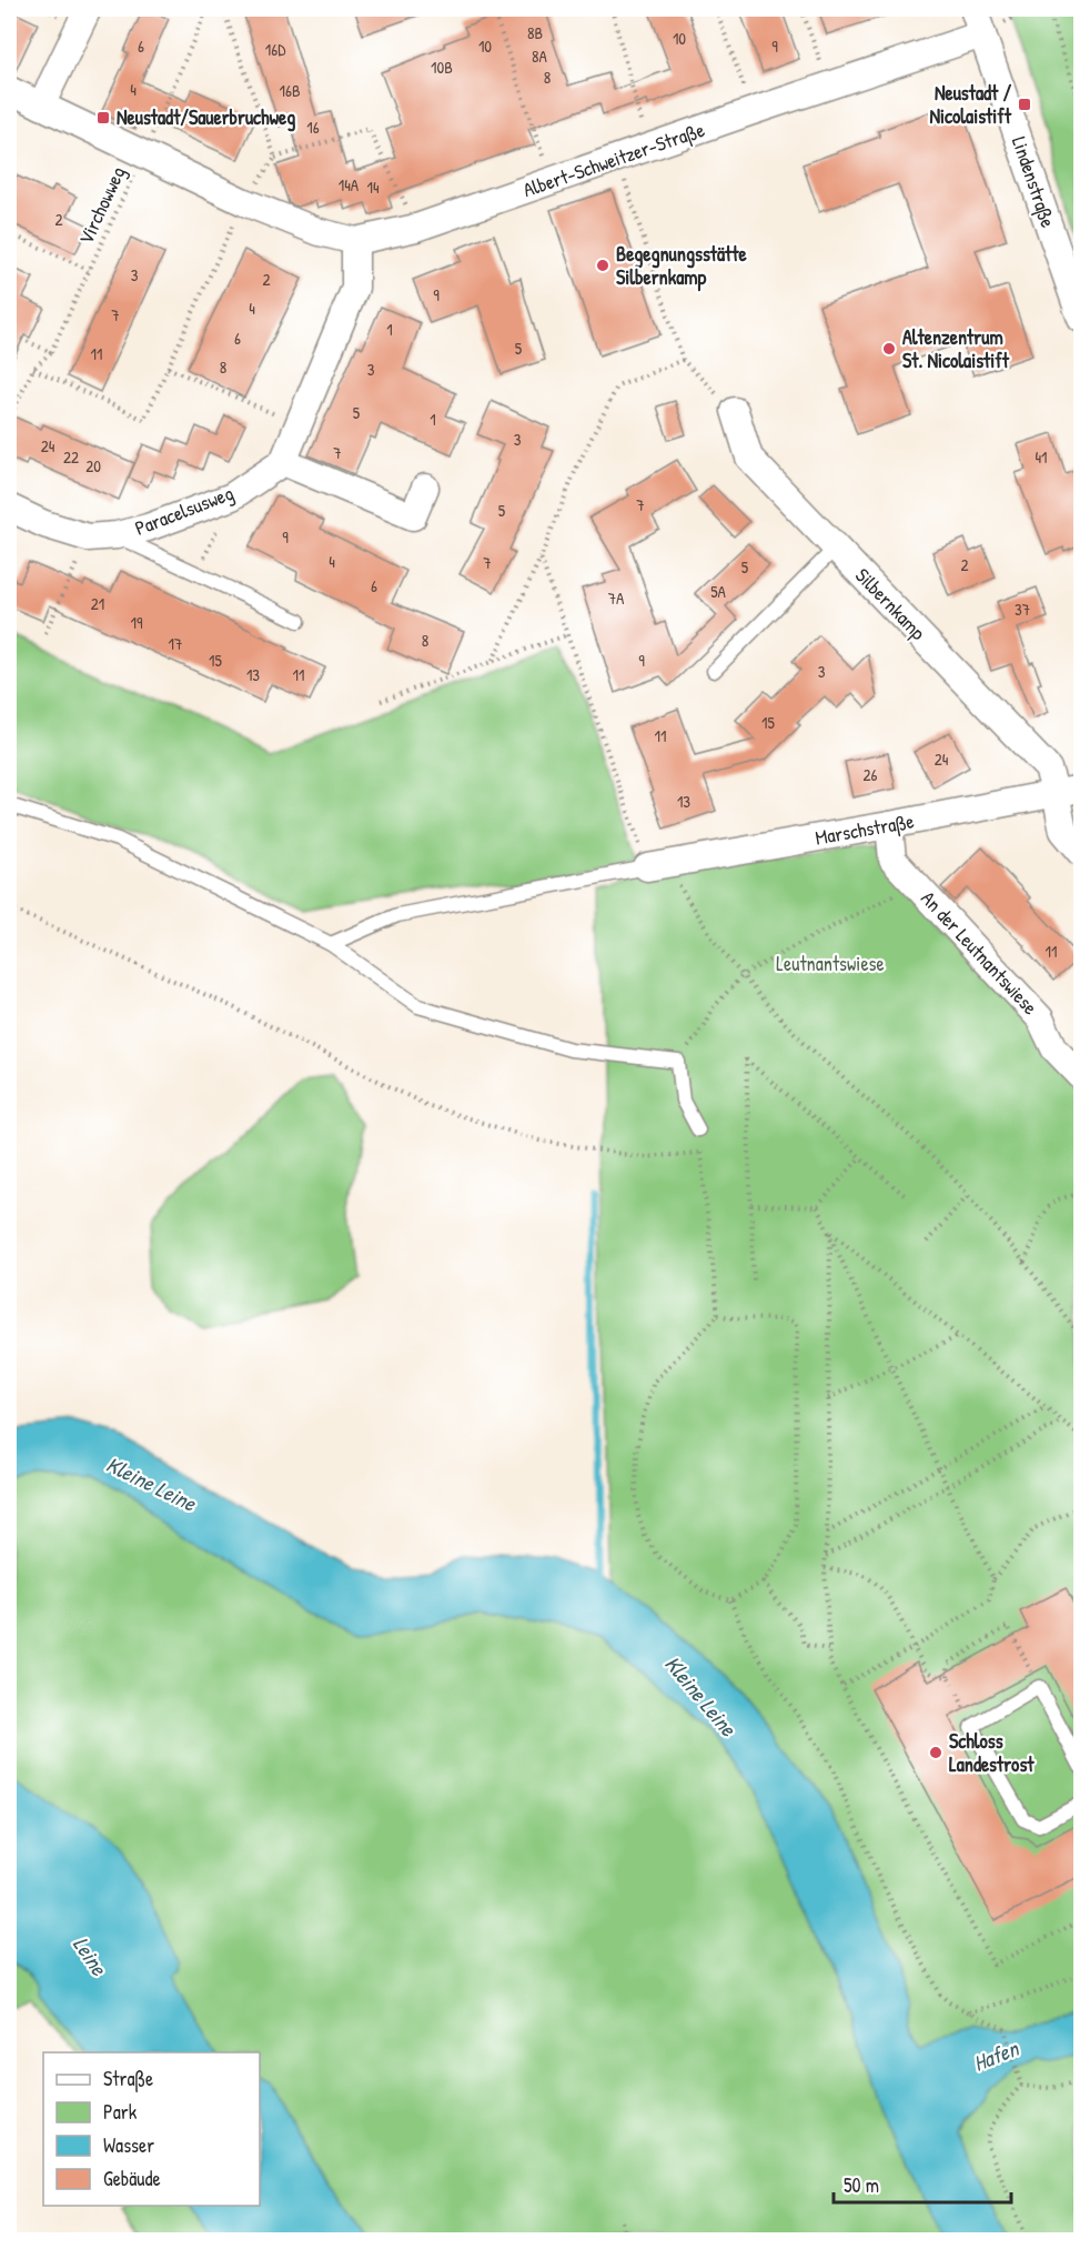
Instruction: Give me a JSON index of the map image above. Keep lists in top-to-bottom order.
{
  "streets": {
    "street": [
      "Albert-Schweitzer-Straße",
      "Lindenstraße",
      "Paracelsusweg",
      "Silbernkamp",
      "Marschstraße",
      "An der Leutnantswiese"
    ],
    "path": ["Virchowweg"]
  },
  "crossings": [
    ["Albert-Schweitzer-Straße", "Lindenstraße"],
    ["Albert-Schweitzer-Straße", "Virchowweg"],
    ["Silbernkamp", "Marschstraße"],
    ["Marschstraße", "An der Leutnantswiese"]
  ],
  "water": ["Kleine Leine", "Leine", "Hafen"],
  "parks": ["Leutnantswiese"],
  "places": {
    "transit": ["Neustadt / Nicolaistift", "Neustadt/Sauerbruchweg"],
    "other": ["Begegnungsstätte Silbernkamp", "Altenzentrum St. Nicolaistift", "Schloss Landestrost"]
  },
  "house_numbers": [
    "8B",
    "10",
    "6",
    "10",
    "9",
    "16D",
    "8A",
    "10B",
    "8",
    "4",
    "16B",
    "16",
    "14A",
    "14",
    "2",
    "3",
    "2",
    "9",
    "4",
    "7",
    "1",
    "6",
    "5",
    "11",
    "8",
    "3",
    "5",
    "1",
    "3",
    "24",
    "7",
    "22",
    "41",
    "20",
    "7",
    "5",
    "9",
    "4",
    "7",
    "2",
    "5",
    "6",
    "5A",
    "7A",
    "21",
    "37",
    "19",
    "8",
    "17",
    "15",
    "9",
    "3",
    "13",
    "11",
    "15",
    "11",
    "24",
    "26",
    "13",
    "11"
  ],
  "legend": [
    "Straße",
    "Park",
    "Wasser",
    "Gebäude"
  ],
  "scale_bar": "50 m"
}
